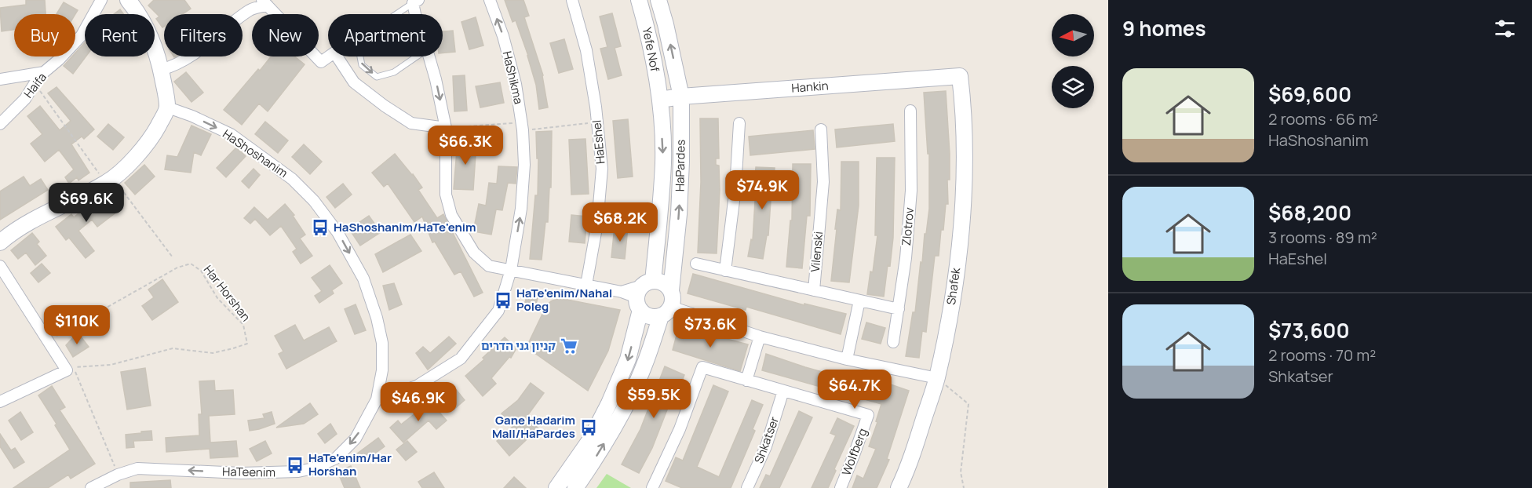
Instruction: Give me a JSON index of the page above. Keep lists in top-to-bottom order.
{
  "streets": {
    "street": [
      "Yefe Nof",
      "HaShikma",
      "Haifa",
      "Hankin",
      "HaEshel",
      "HaShoshanim",
      "HaPardes",
      "Zlotrov",
      "Vilenski",
      "Shafek",
      "Shkatser",
      "Wolfberg",
      "HaTeenim"
    ],
    "path": ["Har Horshan"]
  },
  "crossings": [
    ["Yefe Nof", "Hankin"],
    ["Yefe Nof", "HaPardes"],
    ["Hankin", "HaPardes"],
    ["Hankin", "Shafek"],
    ["HaShoshanim", "HaTeenim"],
    ["Zlotrov", "Vilenski"],
    ["Shkatser", "Wolfberg"]
  ],
  "one_way": ["HaShikma", "HaShoshanim", "HaTeenim"],
  "places": {
    "bus stop": [
      "HaShoshanim/HaTe'enim",
      "HaTe'enim/Nahal Poleg",
      "Gane Hadarim Mall/HaPardes",
      "HaTe'enim/Har Horshan"
    ],
    "supermarket": ["קניון גני הדרים"]
  },
  "north": "left",
  "page": {
    "heading": "9 homes",
    "chip": [
      "Buy",
      "Rent",
      "Filters",
      "New",
      "Apartment"
    ],
    "list": [
      {
        "name": "$69,600",
        "note": "2 rooms · 66 m² · HaShoshanim"
      },
      {
        "name": "$68,200",
        "note": "3 rooms · 89 m² · HaEshel"
      },
      {
        "name": "$73,600",
        "note": "2 rooms · 70 m² · Shkatser"
      }
    ],
    "price": [
      "$66.3K",
      "$74.9K",
      "$69.6K",
      "$68.2K",
      "$110K",
      "$73.6K",
      "$64.7K",
      "$59.5K",
      "$46.9K"
    ]
  }
}
